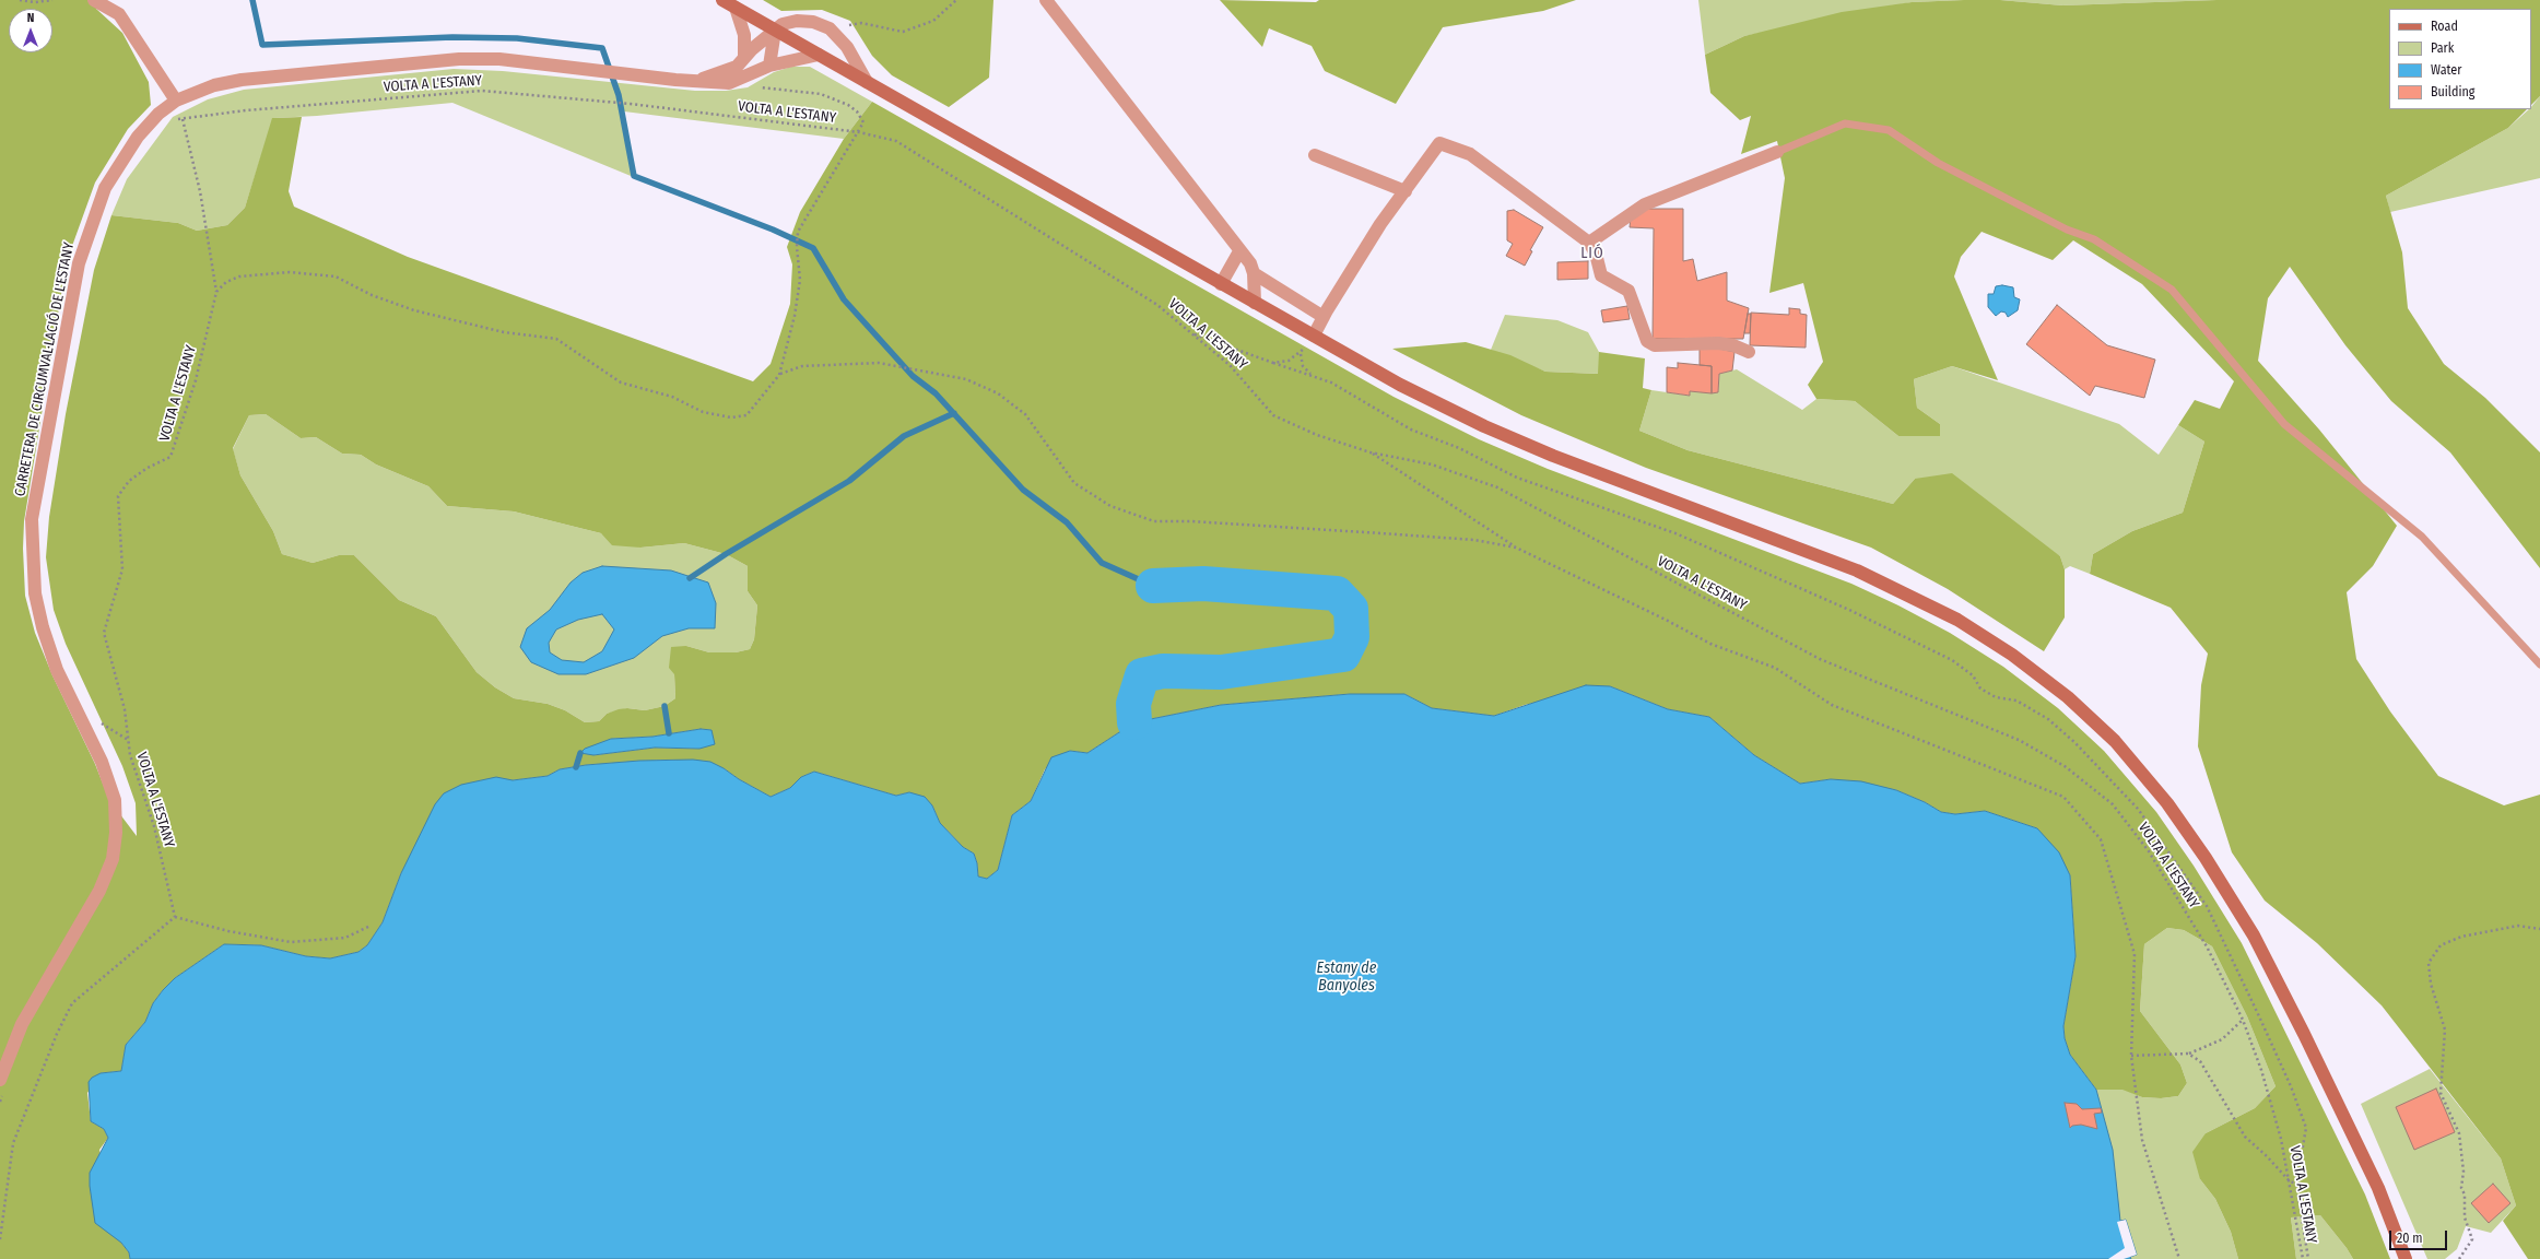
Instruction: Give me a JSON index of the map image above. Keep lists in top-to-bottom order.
{
  "streets": {
    "street": ["CARRETERA DE CIRCUMVAL·LACIÓ DE L'ESTANY"],
    "path": ["VOLTA A L'ESTANY"]
  },
  "districts": ["LIÓ"],
  "water": ["Estany de Banyoles"],
  "legend": [
    "Road",
    "Park",
    "Water",
    "Building"
  ],
  "scale_bar": "20 m",
  "north": "top"
}
